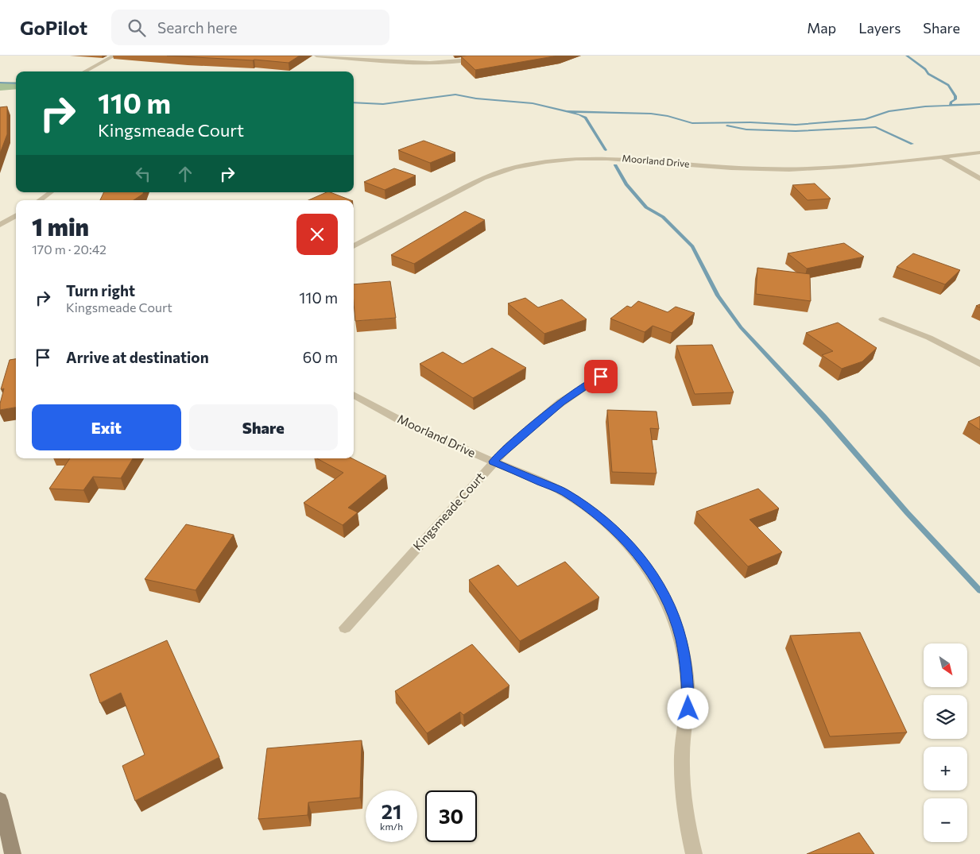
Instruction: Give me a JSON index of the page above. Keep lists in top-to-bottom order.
{
  "streets": {
    "street": ["Moorland Drive", "Kingsmeade Court"]
  },
  "crossings": [
    ["Moorland Drive", "Kingsmeade Court"]
  ],
  "north": "bottom right",
  "page": {
    "header": "GoPilot",
    "search": "Search here",
    "nav": ["Map", "Layers", "Share"],
    "turn": ["110 m", "Kingsmeade Court"],
    "heading": ["1 min", "170 m · 20:42"],
    "list": [
      {
        "name": "Turn right",
        "note": "Kingsmeade Court",
        "value": "110 m"
      },
      {
        "name": "Arrive at destination",
        "value": "60 m"
      }
    ],
    "buttons": ["Exit", "Share"],
    "map_buttons": ["+", "−"],
    "speed": "21 km/h",
    "limit": "30"
  }
}
